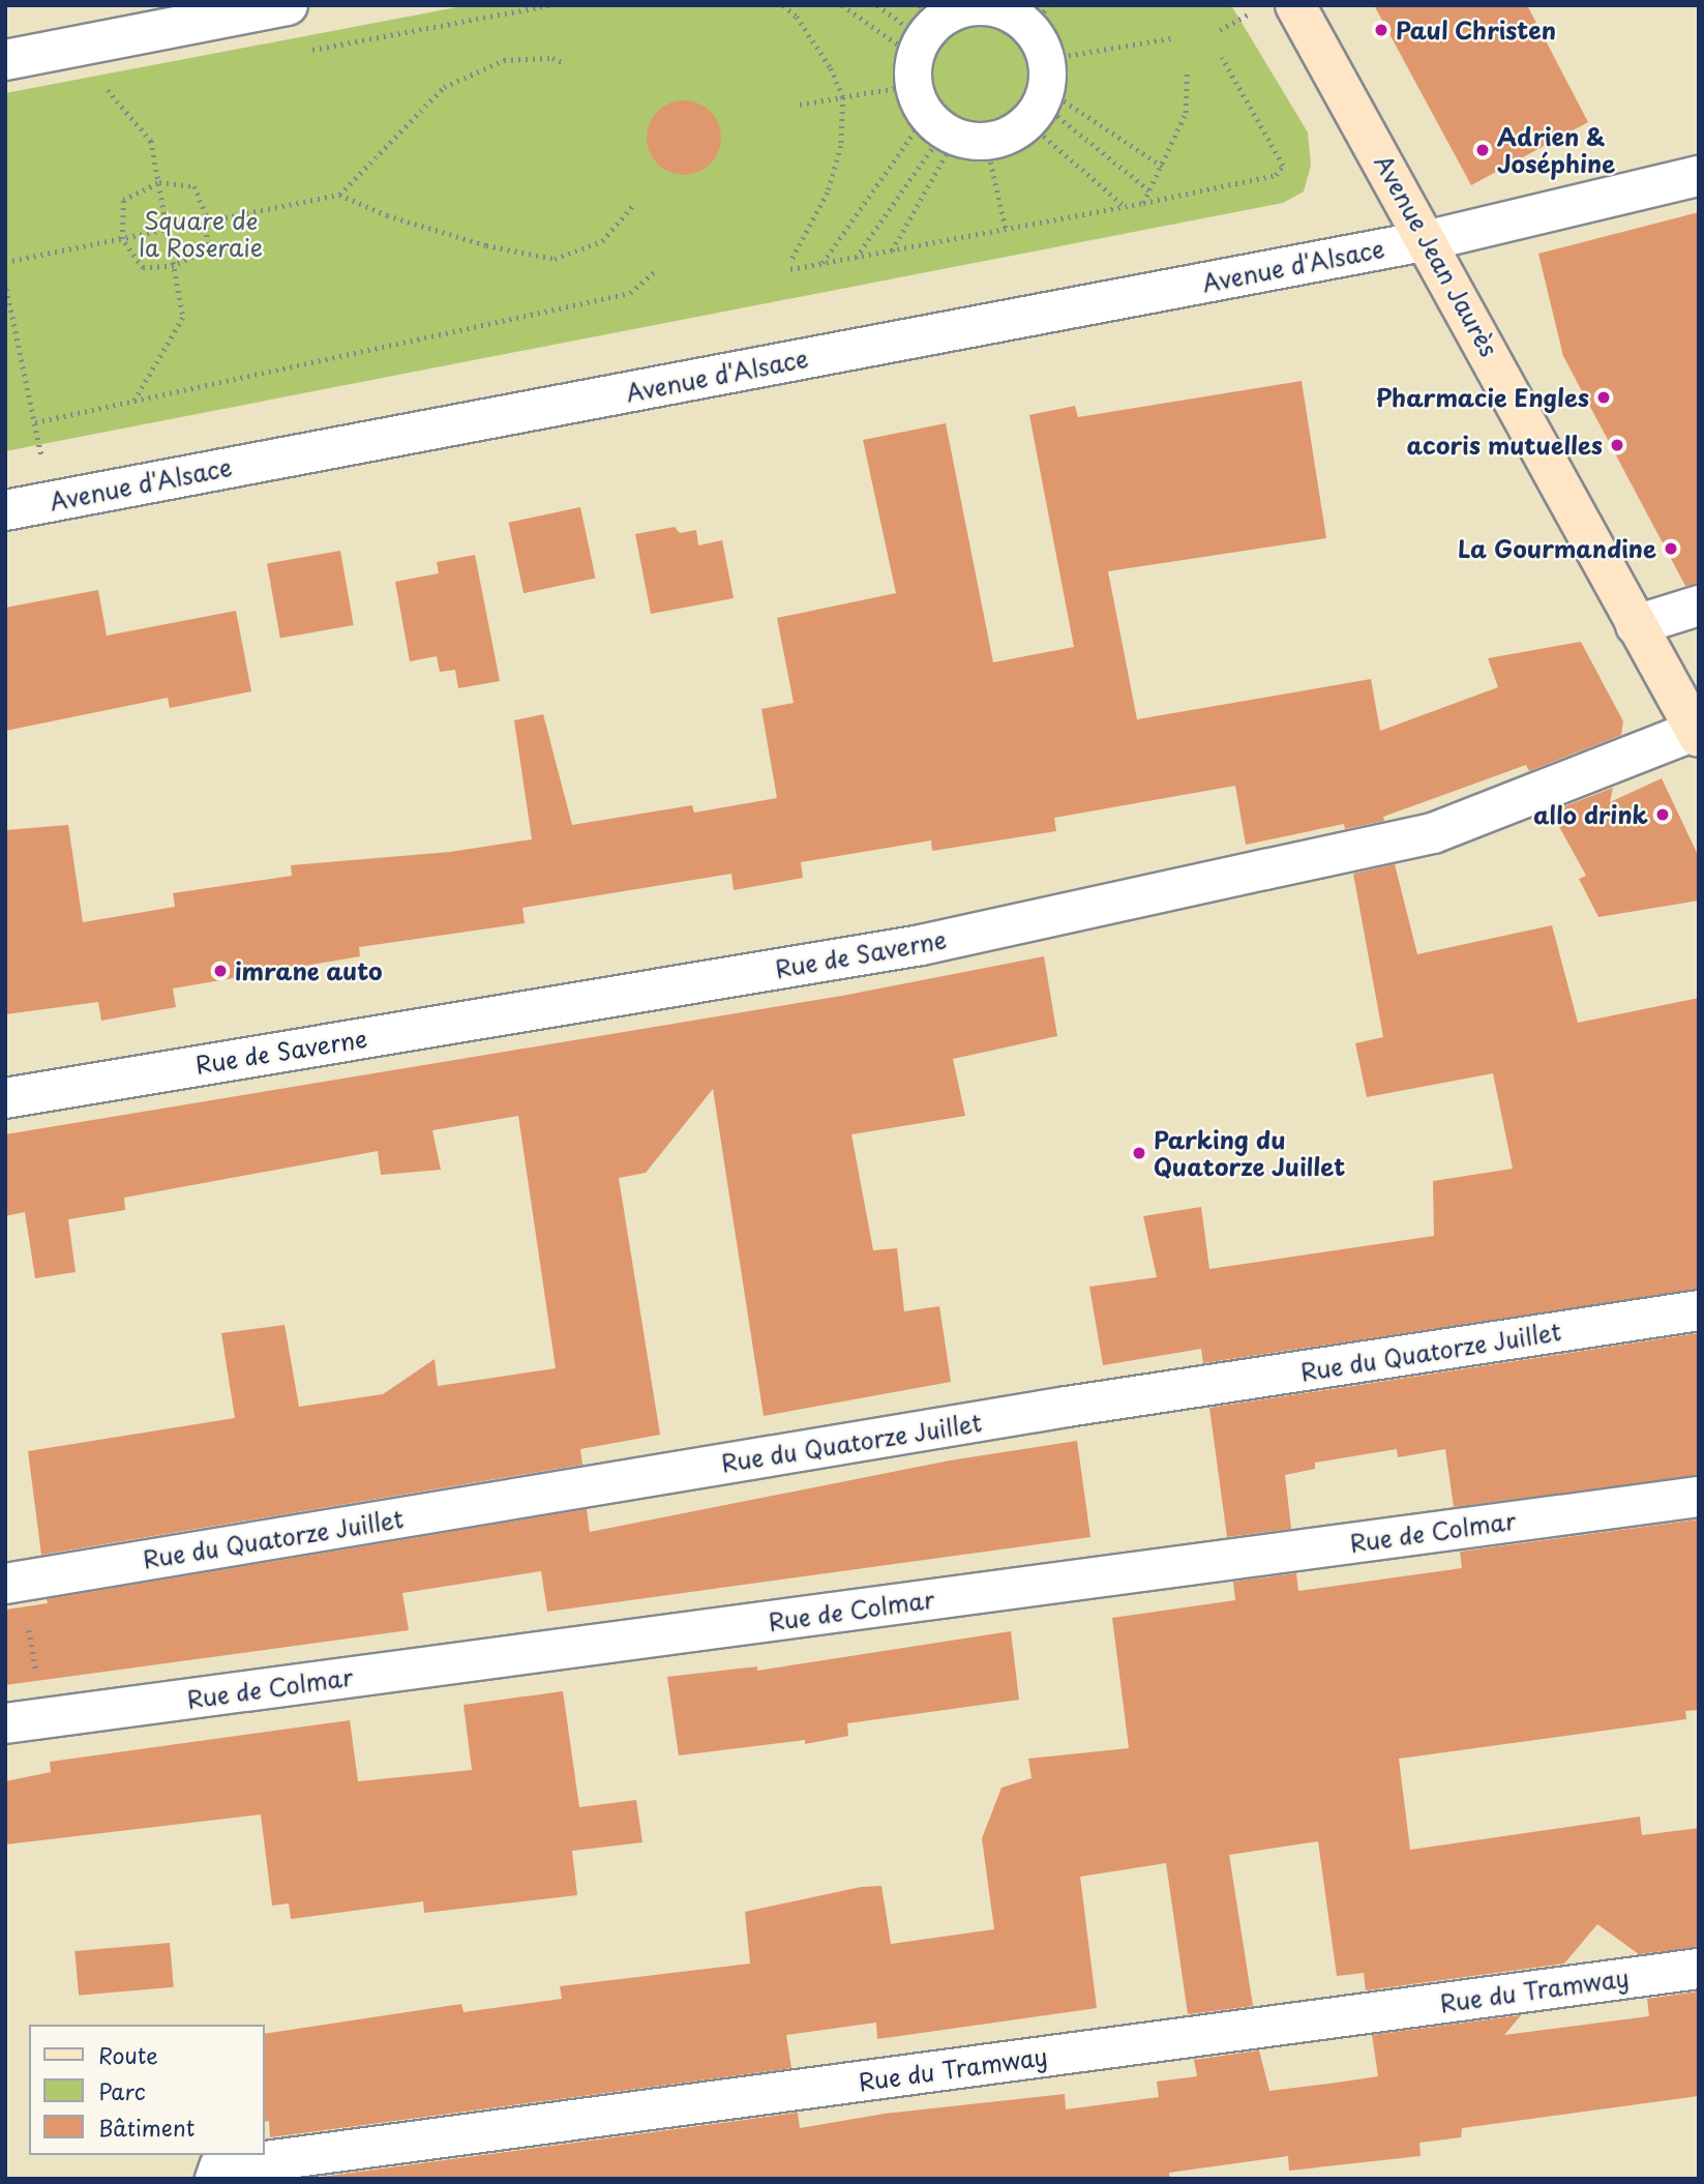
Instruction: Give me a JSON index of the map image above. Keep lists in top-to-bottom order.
{
  "streets": {
    "main road": ["Avenue Jean Jaurès"],
    "street": [
      "Avenue d'Alsace",
      "Rue de Saverne",
      "Rue du Quatorze Juillet",
      "Rue de Colmar",
      "Rue du Tramway"
    ]
  },
  "crossings": [
    ["Avenue Jean Jaurès", "Avenue d'Alsace"],
    ["Avenue Jean Jaurès", "Rue de Saverne"]
  ],
  "parks": ["Square de la Roseraie"],
  "places": [
    "Paul Christen",
    "Adrien & Joséphine",
    "Pharmacie Engles",
    "acoris mutuelles",
    "La Gourmandine",
    "allo drink",
    "imrane auto",
    "Parking du Quatorze Juillet"
  ],
  "legend": ["Route", "Parc", "Bâtiment"]
}
